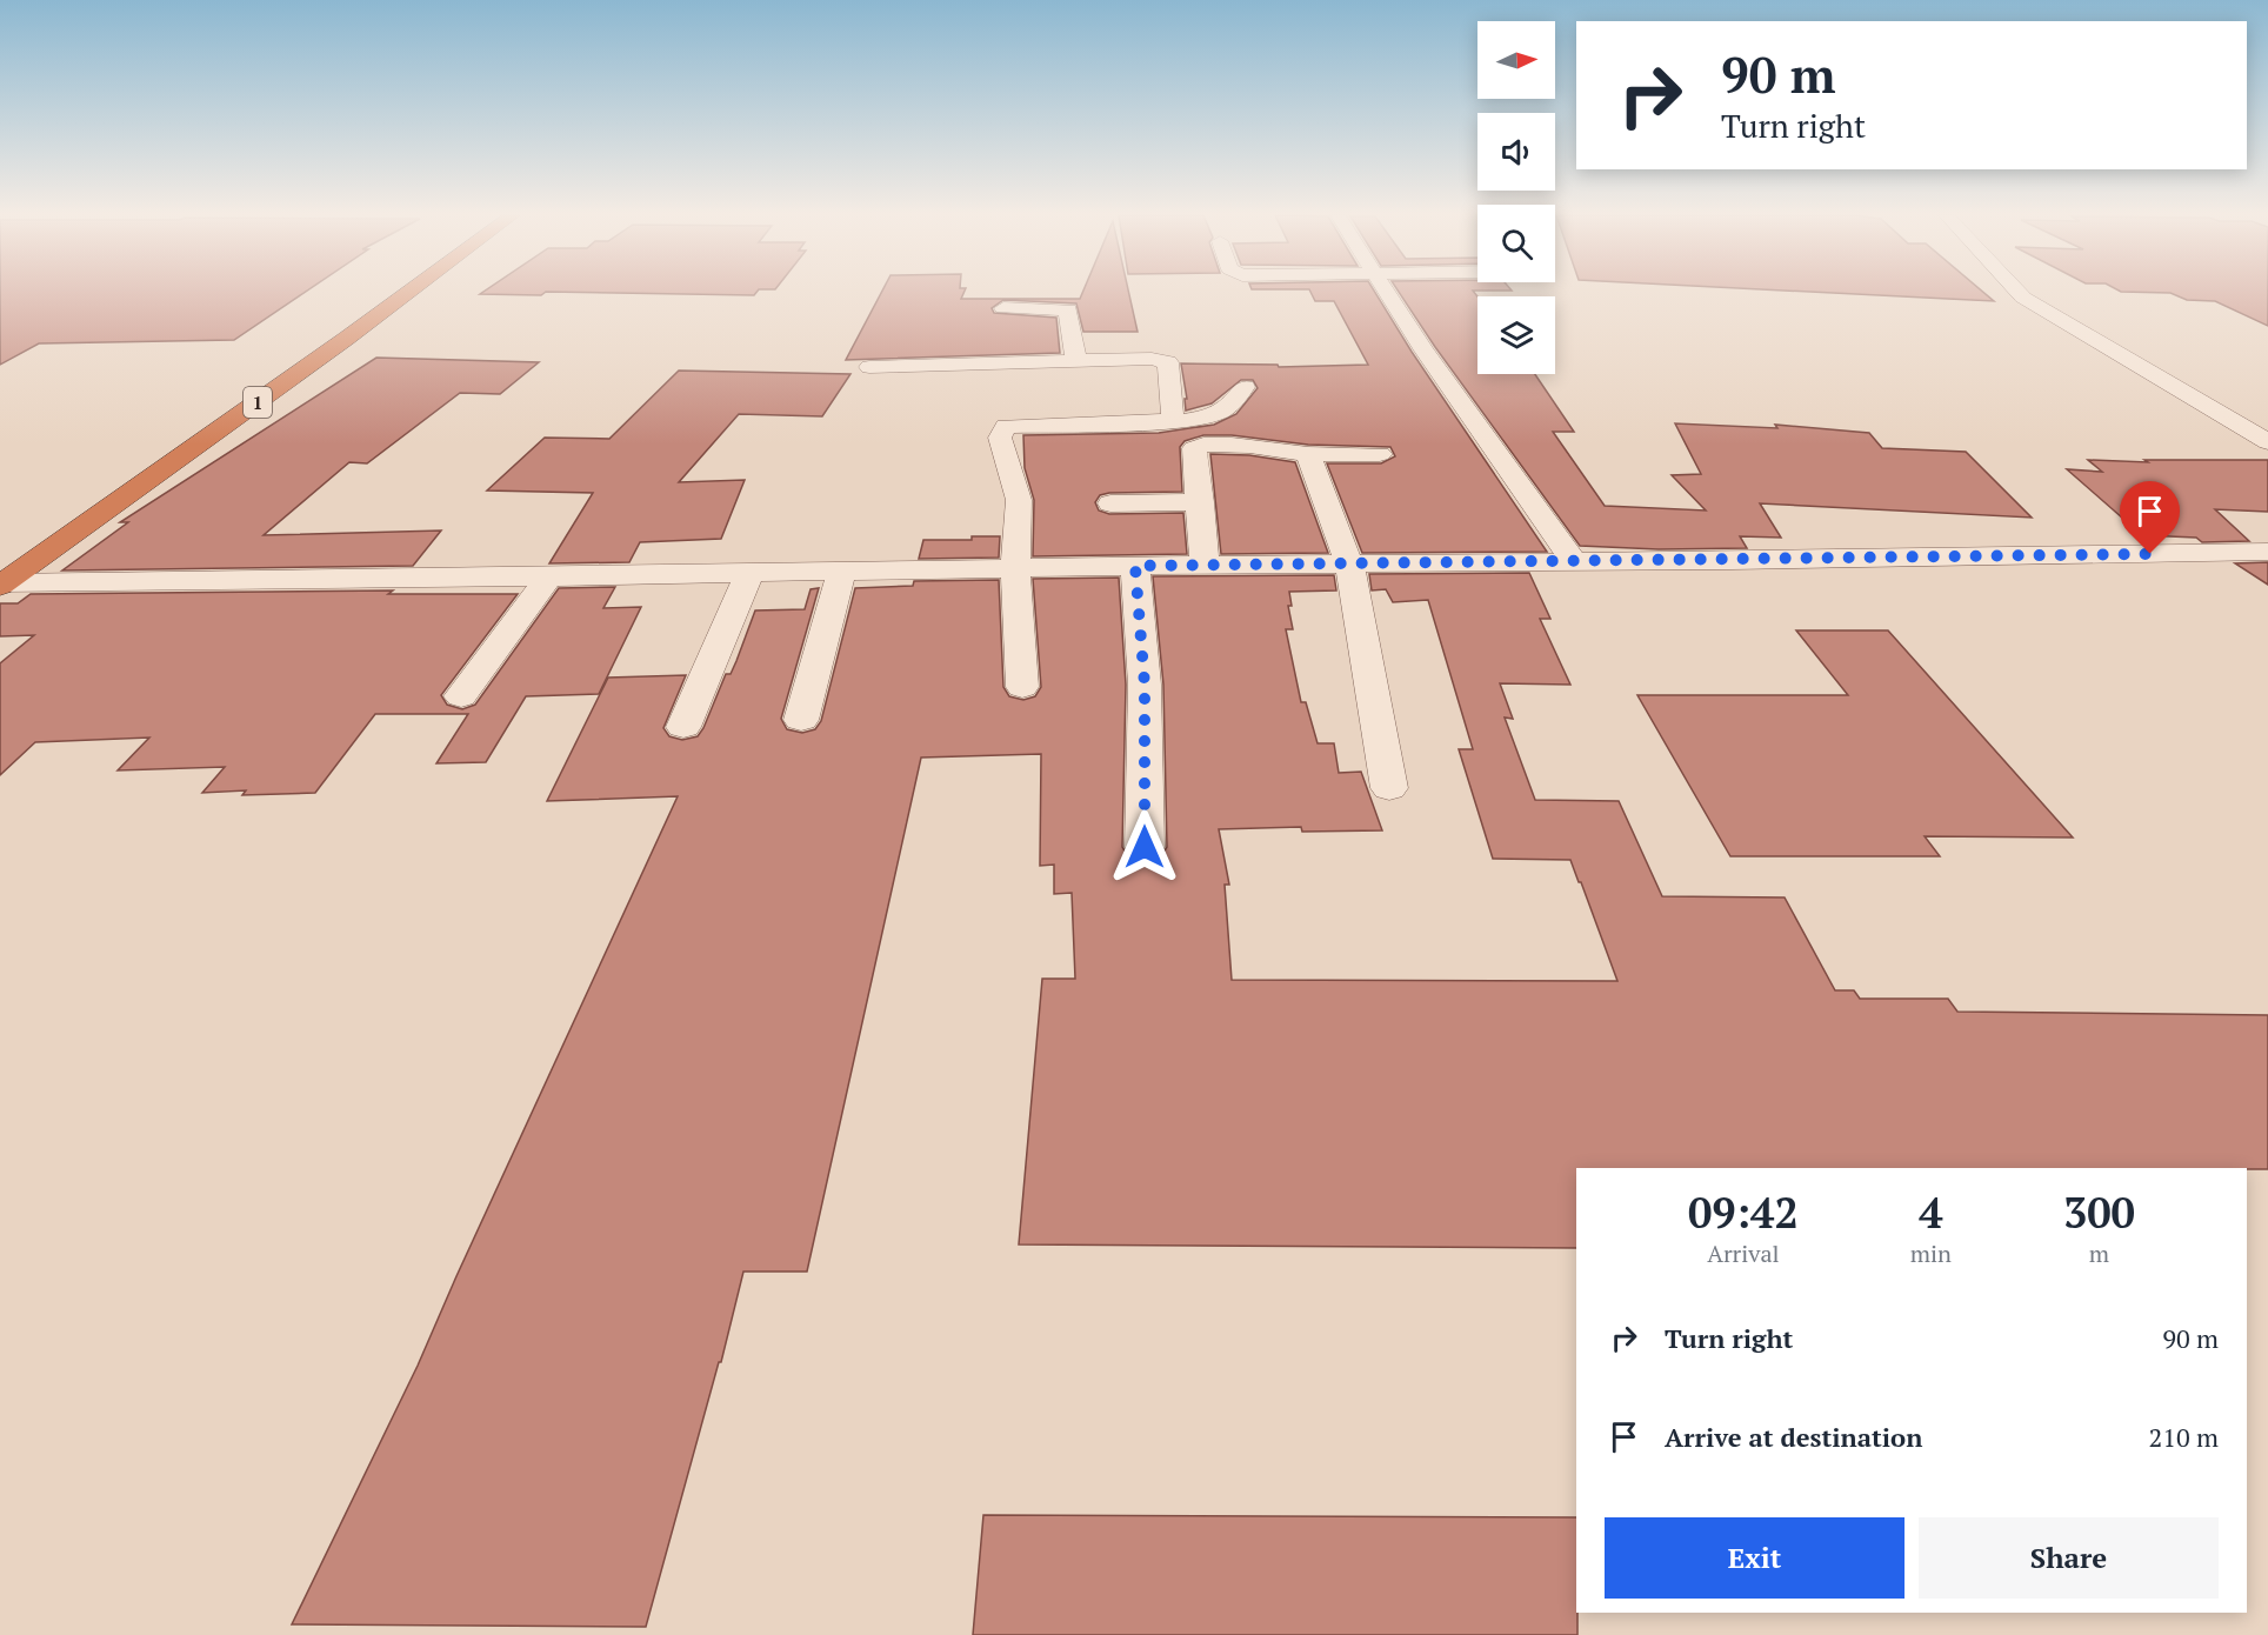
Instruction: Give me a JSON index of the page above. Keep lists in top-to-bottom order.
{
  "streets": {
    "highway": ["1"]
  },
  "north": "right",
  "page": {
    "turn": ["90 m", "Turn right"],
    "eta": [
      "09:42",
      "Arrival",
      "4",
      "min",
      "300",
      "m"
    ],
    "list": [
      {
        "name": "Turn right",
        "value": "90 m"
      },
      {
        "name": "Arrive at destination",
        "value": "210 m"
      }
    ],
    "buttons": ["Exit", "Share"]
  }
}
